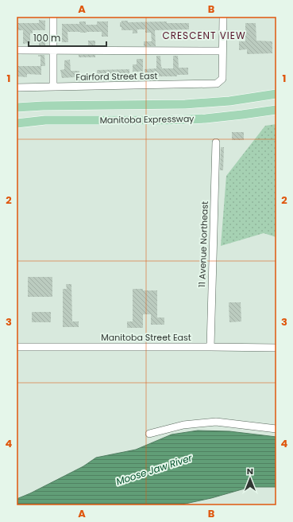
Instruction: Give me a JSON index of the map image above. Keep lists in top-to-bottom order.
{
  "streets": {
    "main road": ["Manitoba Expressway"],
    "street": ["Fairford Street East", "11 Avenue Northeast", "Manitoba Street East"]
  },
  "crossings": [
    ["11 Avenue Northeast", "Manitoba Street East"]
  ],
  "districts": ["CRESCENT VIEW"],
  "water": ["Moose Jaw River"],
  "scale_bar": "100 m",
  "north": "top",
  "grid": {
    "columns": ["A", "B"],
    "rows": [
      "1",
      "2",
      "3",
      "4"
    ]
  }
}
